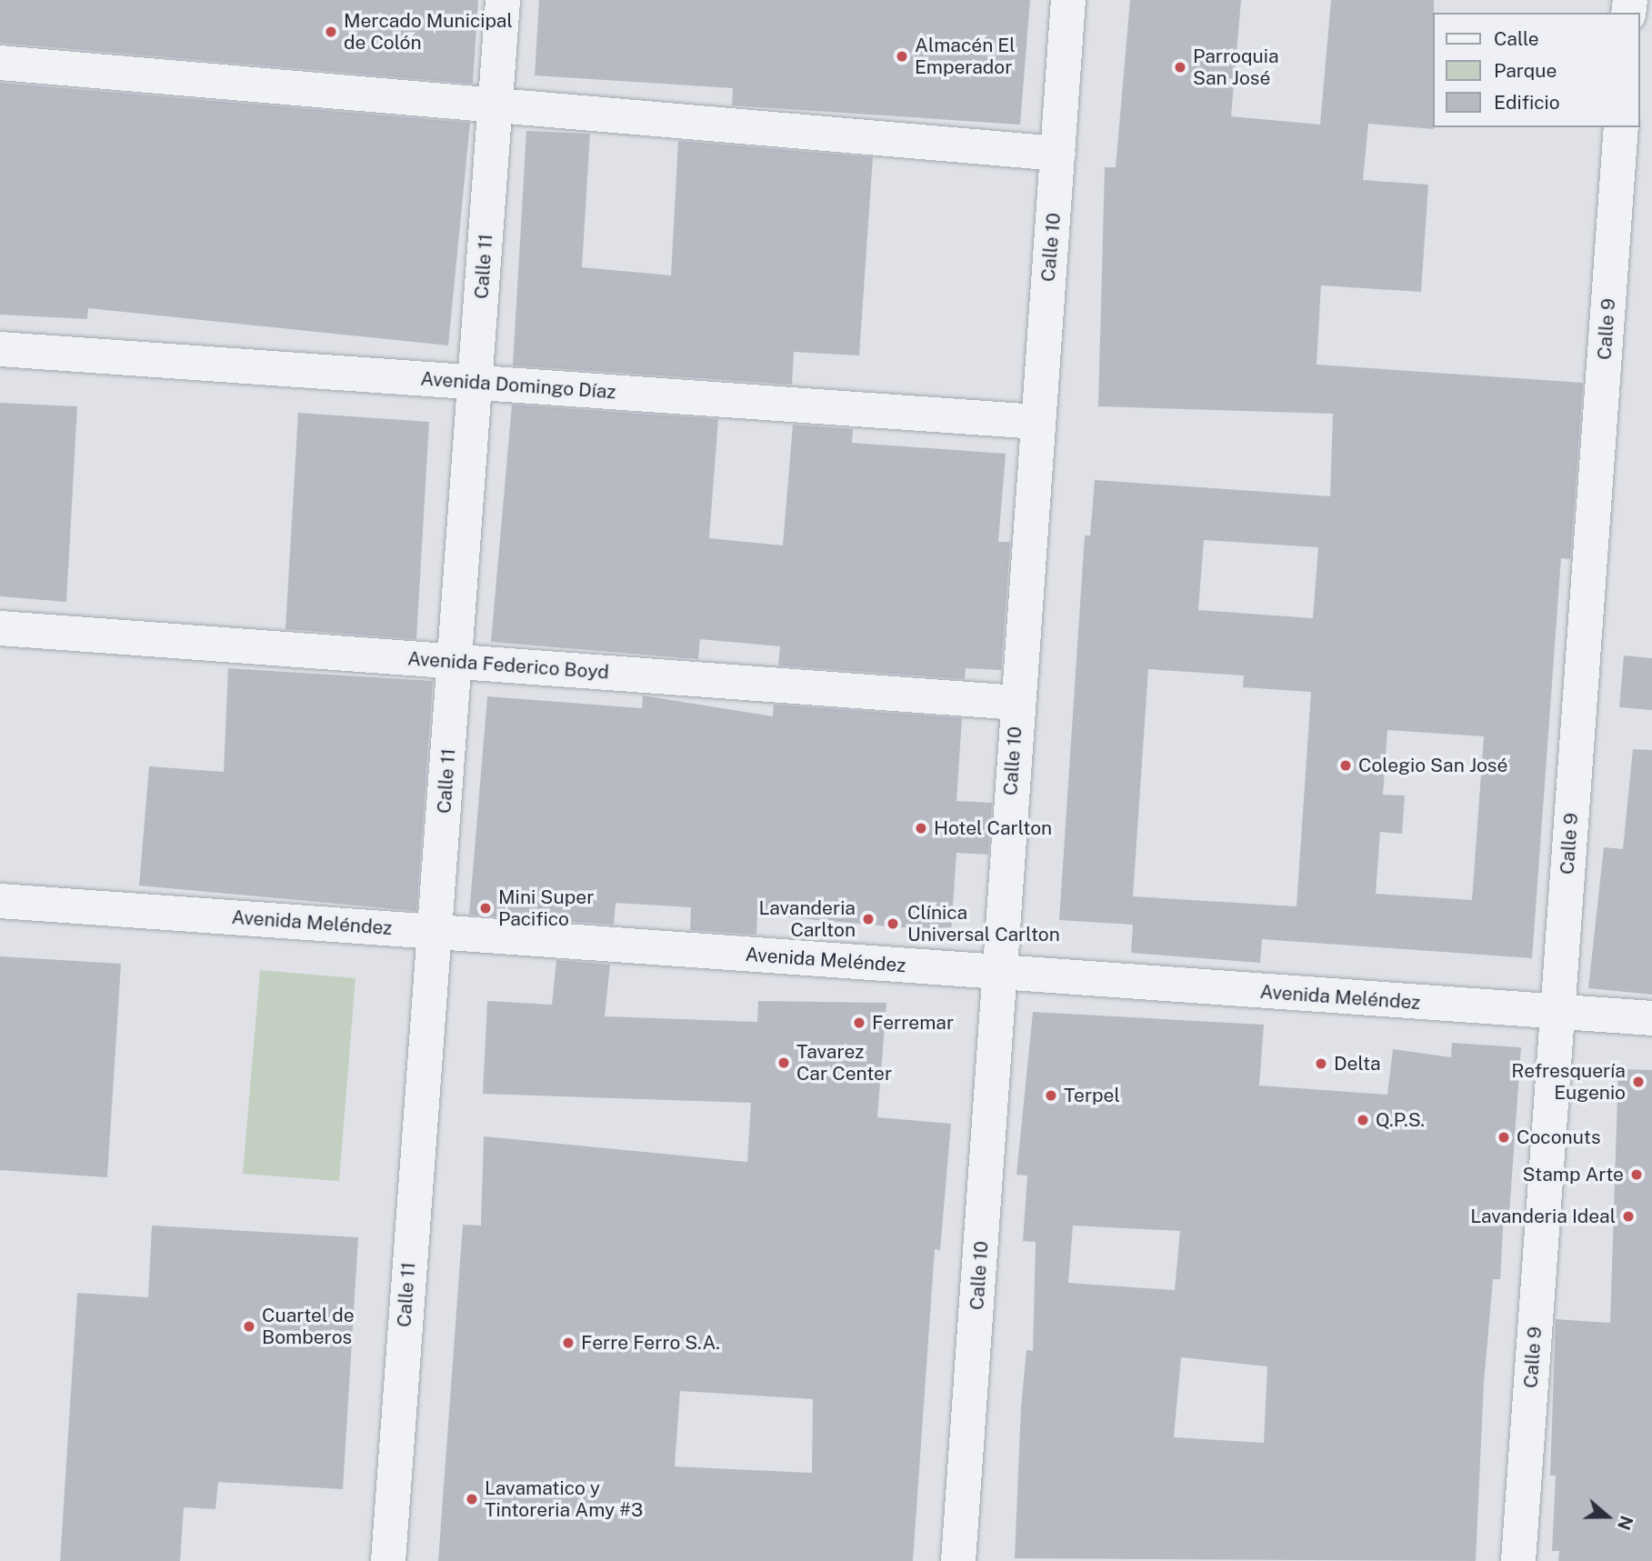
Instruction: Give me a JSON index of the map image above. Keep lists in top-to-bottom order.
{
  "streets": {
    "street": [
      "Calle 10",
      "Calle 11",
      "Calle 9",
      "Avenida Domingo Díaz",
      "Avenida Federico Boyd",
      "Avenida Meléndez"
    ]
  },
  "crossings": [
    ["Calle 10", "Avenida Domingo Díaz"],
    ["Calle 10", "Avenida Federico Boyd"],
    ["Calle 10", "Avenida Meléndez"],
    ["Calle 11", "Avenida Domingo Díaz"],
    ["Calle 11", "Avenida Federico Boyd"],
    ["Calle 11", "Avenida Meléndez"],
    ["Calle 9", "Avenida Meléndez"]
  ],
  "places": [
    "Mercado Municipal de Colón",
    "Almacén El Emperador",
    "Parroquia San José",
    "Colegio San José",
    "Hotel Carlton",
    "Mini Super Pacifico",
    "Lavanderia Carlton",
    "Clínica Universal Carlton",
    "Ferremar",
    "Tavarez Car Center",
    "Delta",
    "Refresquería Eugenio",
    "Terpel",
    "Q.P.S.",
    "Coconuts",
    "Stamp Arte",
    "Lavanderia Ideal",
    "Cuartel de Bomberos",
    "Ferre Ferro S.A.",
    "Lavamatico y Tintoreria Amy #3"
  ],
  "legend": ["Calle", "Parque", "Edificio"],
  "north": "right"
}
